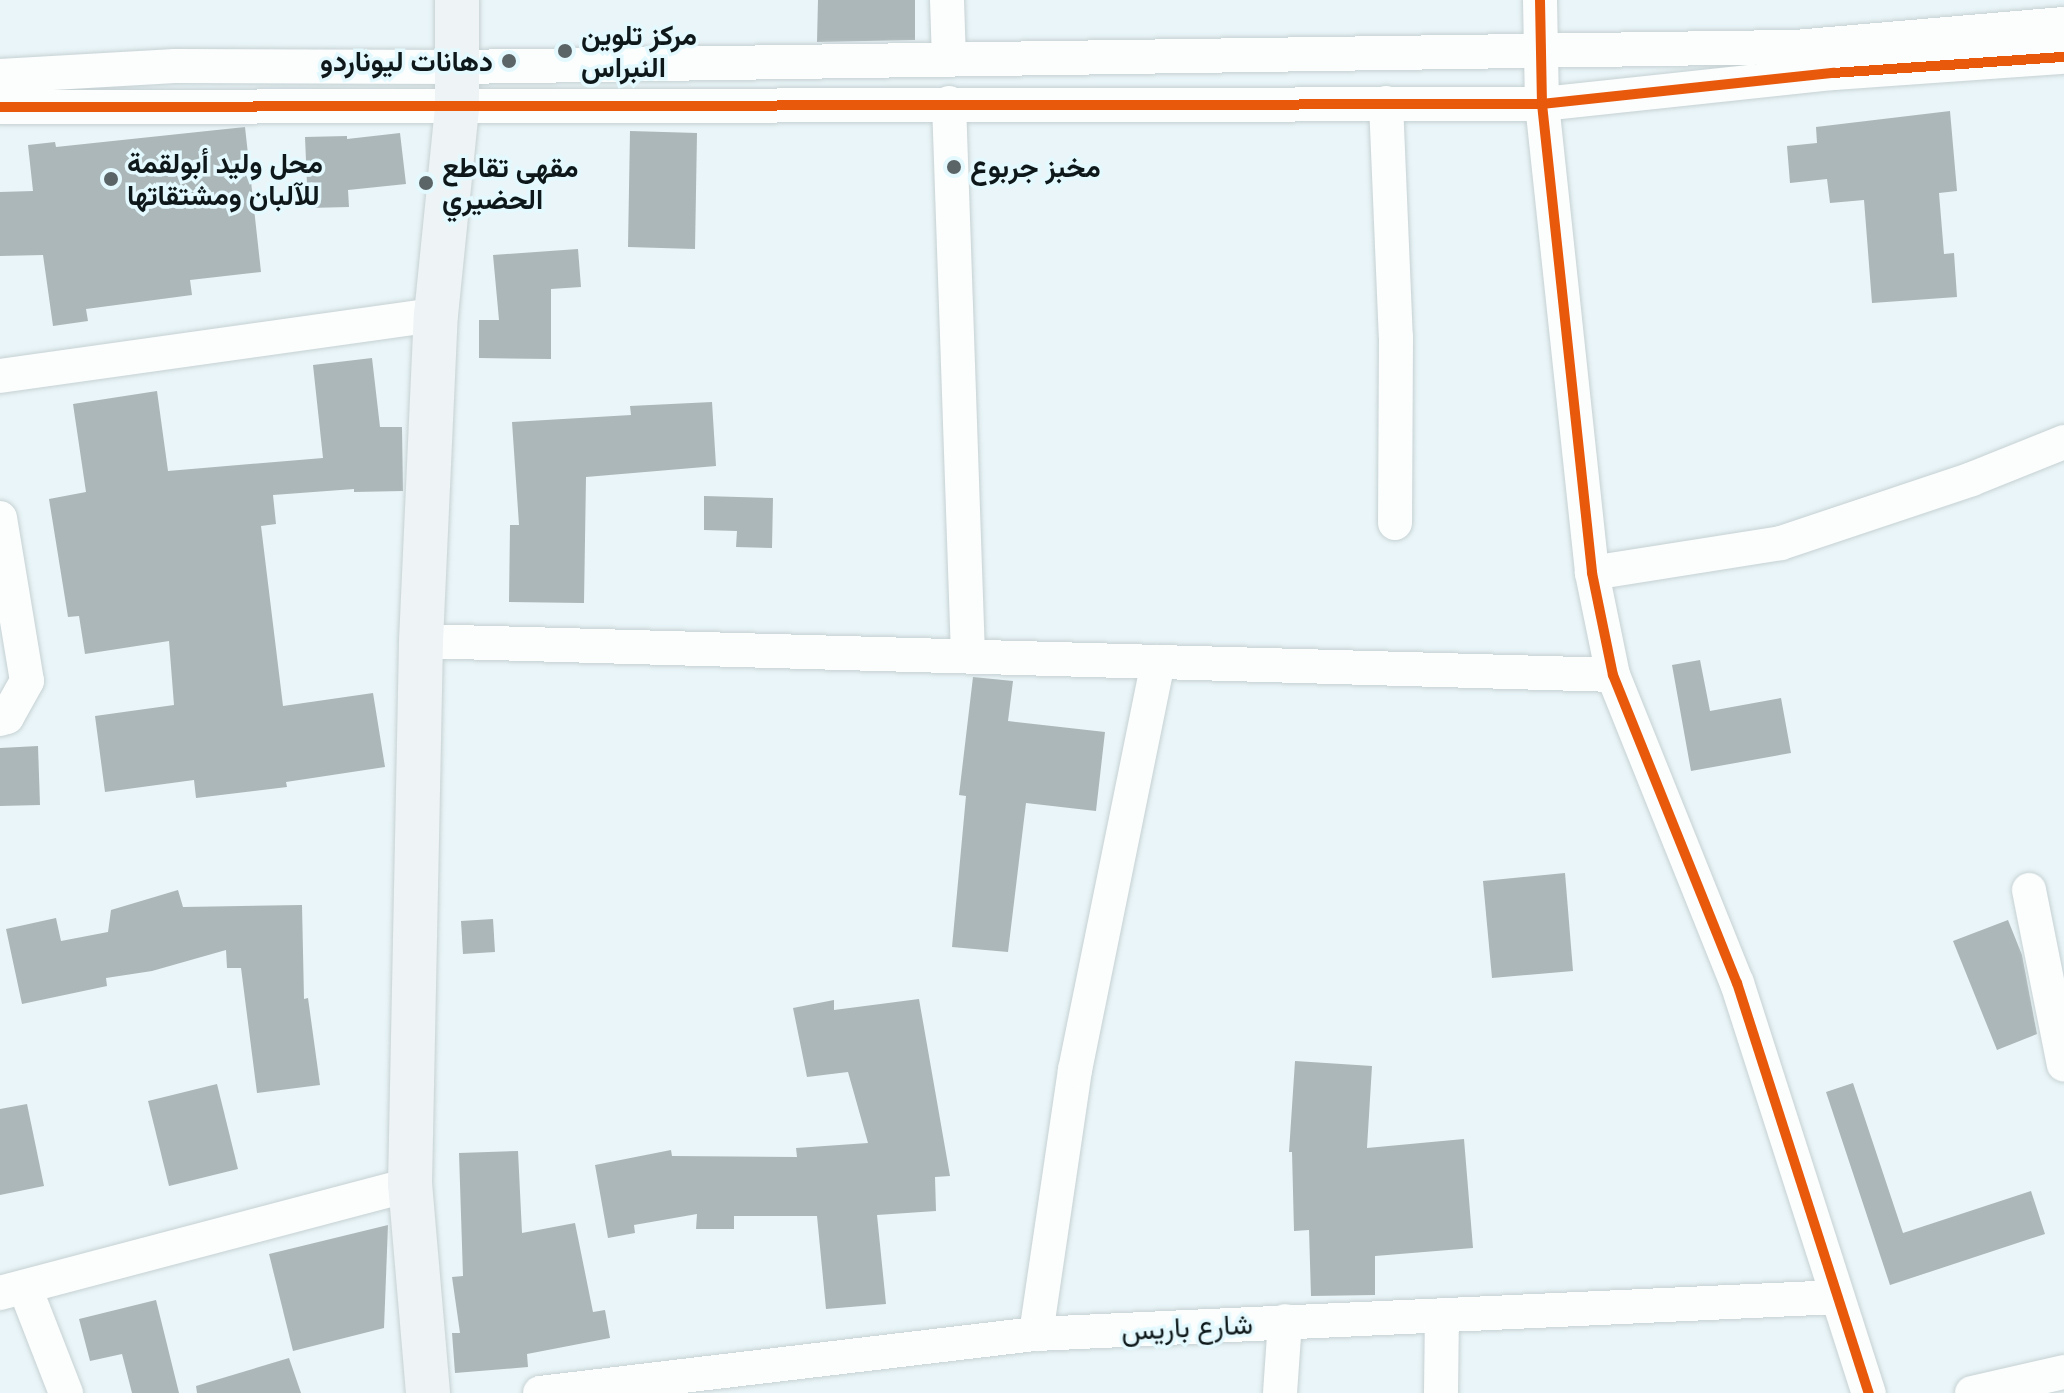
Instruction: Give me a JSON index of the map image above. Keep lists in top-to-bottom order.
{
  "streets": {
    "street": ["شارع باريس"]
  },
  "places": [
    "مركز تلوين النبراس",
    "دهانات ليوناردو",
    "مخبز جربوع",
    "محل وليد أبولقمة للآلبان ومشتقاتها",
    "مقهى تقاطع الحضيري"
  ]
}
